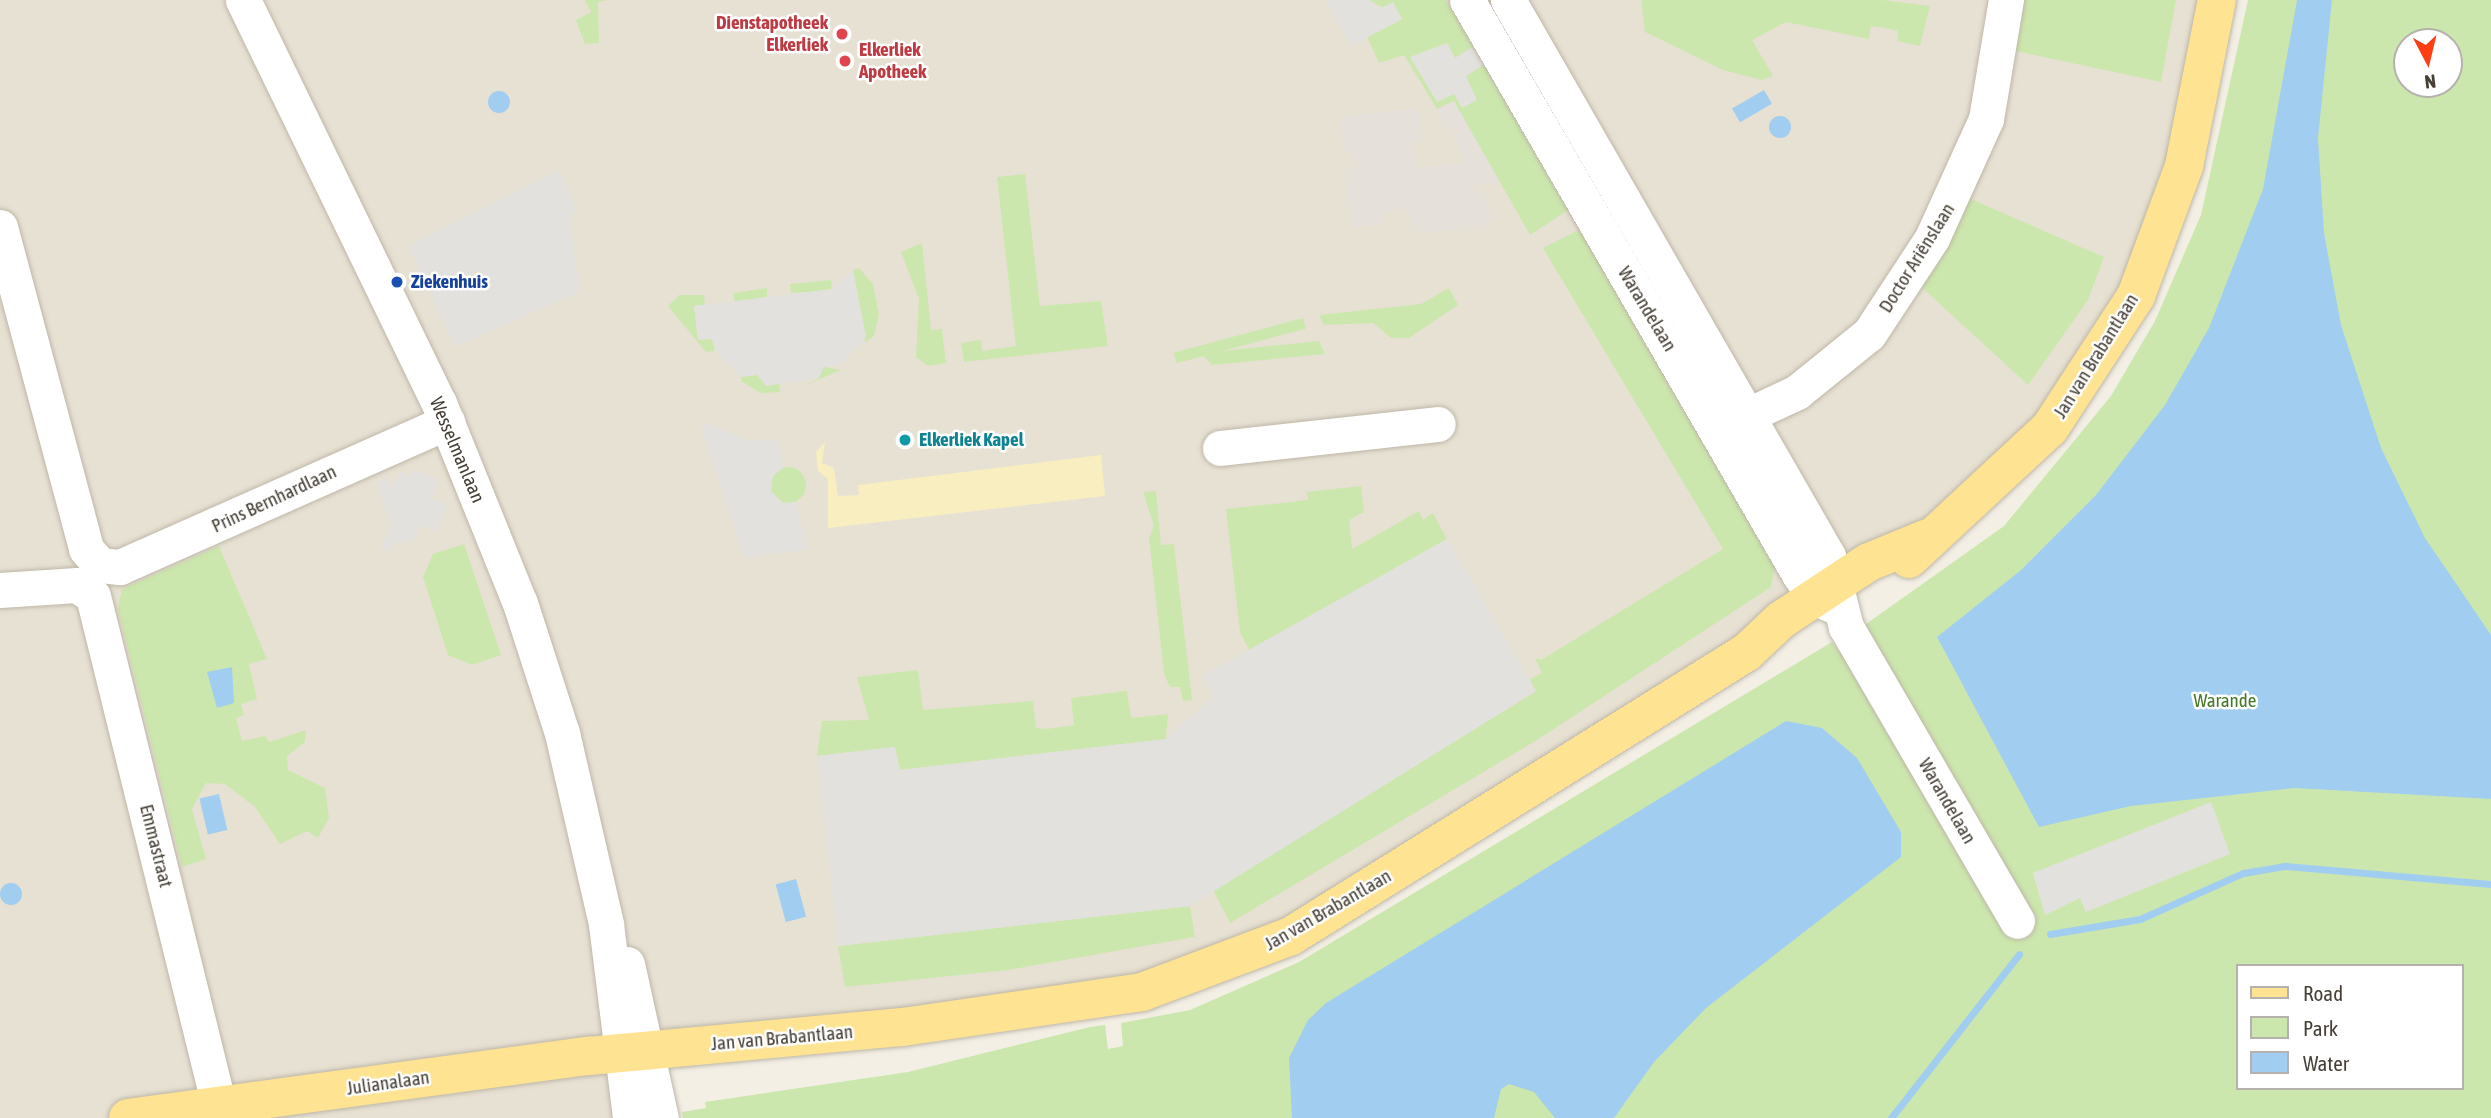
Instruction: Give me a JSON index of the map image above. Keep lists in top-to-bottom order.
{
  "streets": {
    "main road": ["Jan van Brabantlaan", "Julianalaan"],
    "street": [
      "Doctor Ariënslaan",
      "Warandelaan",
      "Wesselmanlaan",
      "Prins Bernhardlaan",
      "Emmastraat"
    ]
  },
  "crossings": [
    ["Doctor Ariënslaan", "Warandelaan"],
    ["Warandelaan", "Jan van Brabantlaan"],
    ["Jan van Brabantlaan", "Wesselmanlaan"],
    ["Jan van Brabantlaan", "Julianalaan"],
    ["Wesselmanlaan", "Prins Bernhardlaan"],
    ["Wesselmanlaan", "Julianalaan"],
    ["Prins Bernhardlaan", "Emmastraat"],
    ["Emmastraat", "Julianalaan"]
  ],
  "parks": ["Warande"],
  "places": [
    "Dienstapotheek Elkerliek",
    "Elkerliek Apotheek",
    "Ziekenhuis",
    "Elkerliek Kapel"
  ],
  "legend": ["Road", "Park", "Water"],
  "north": "bottom"
}
